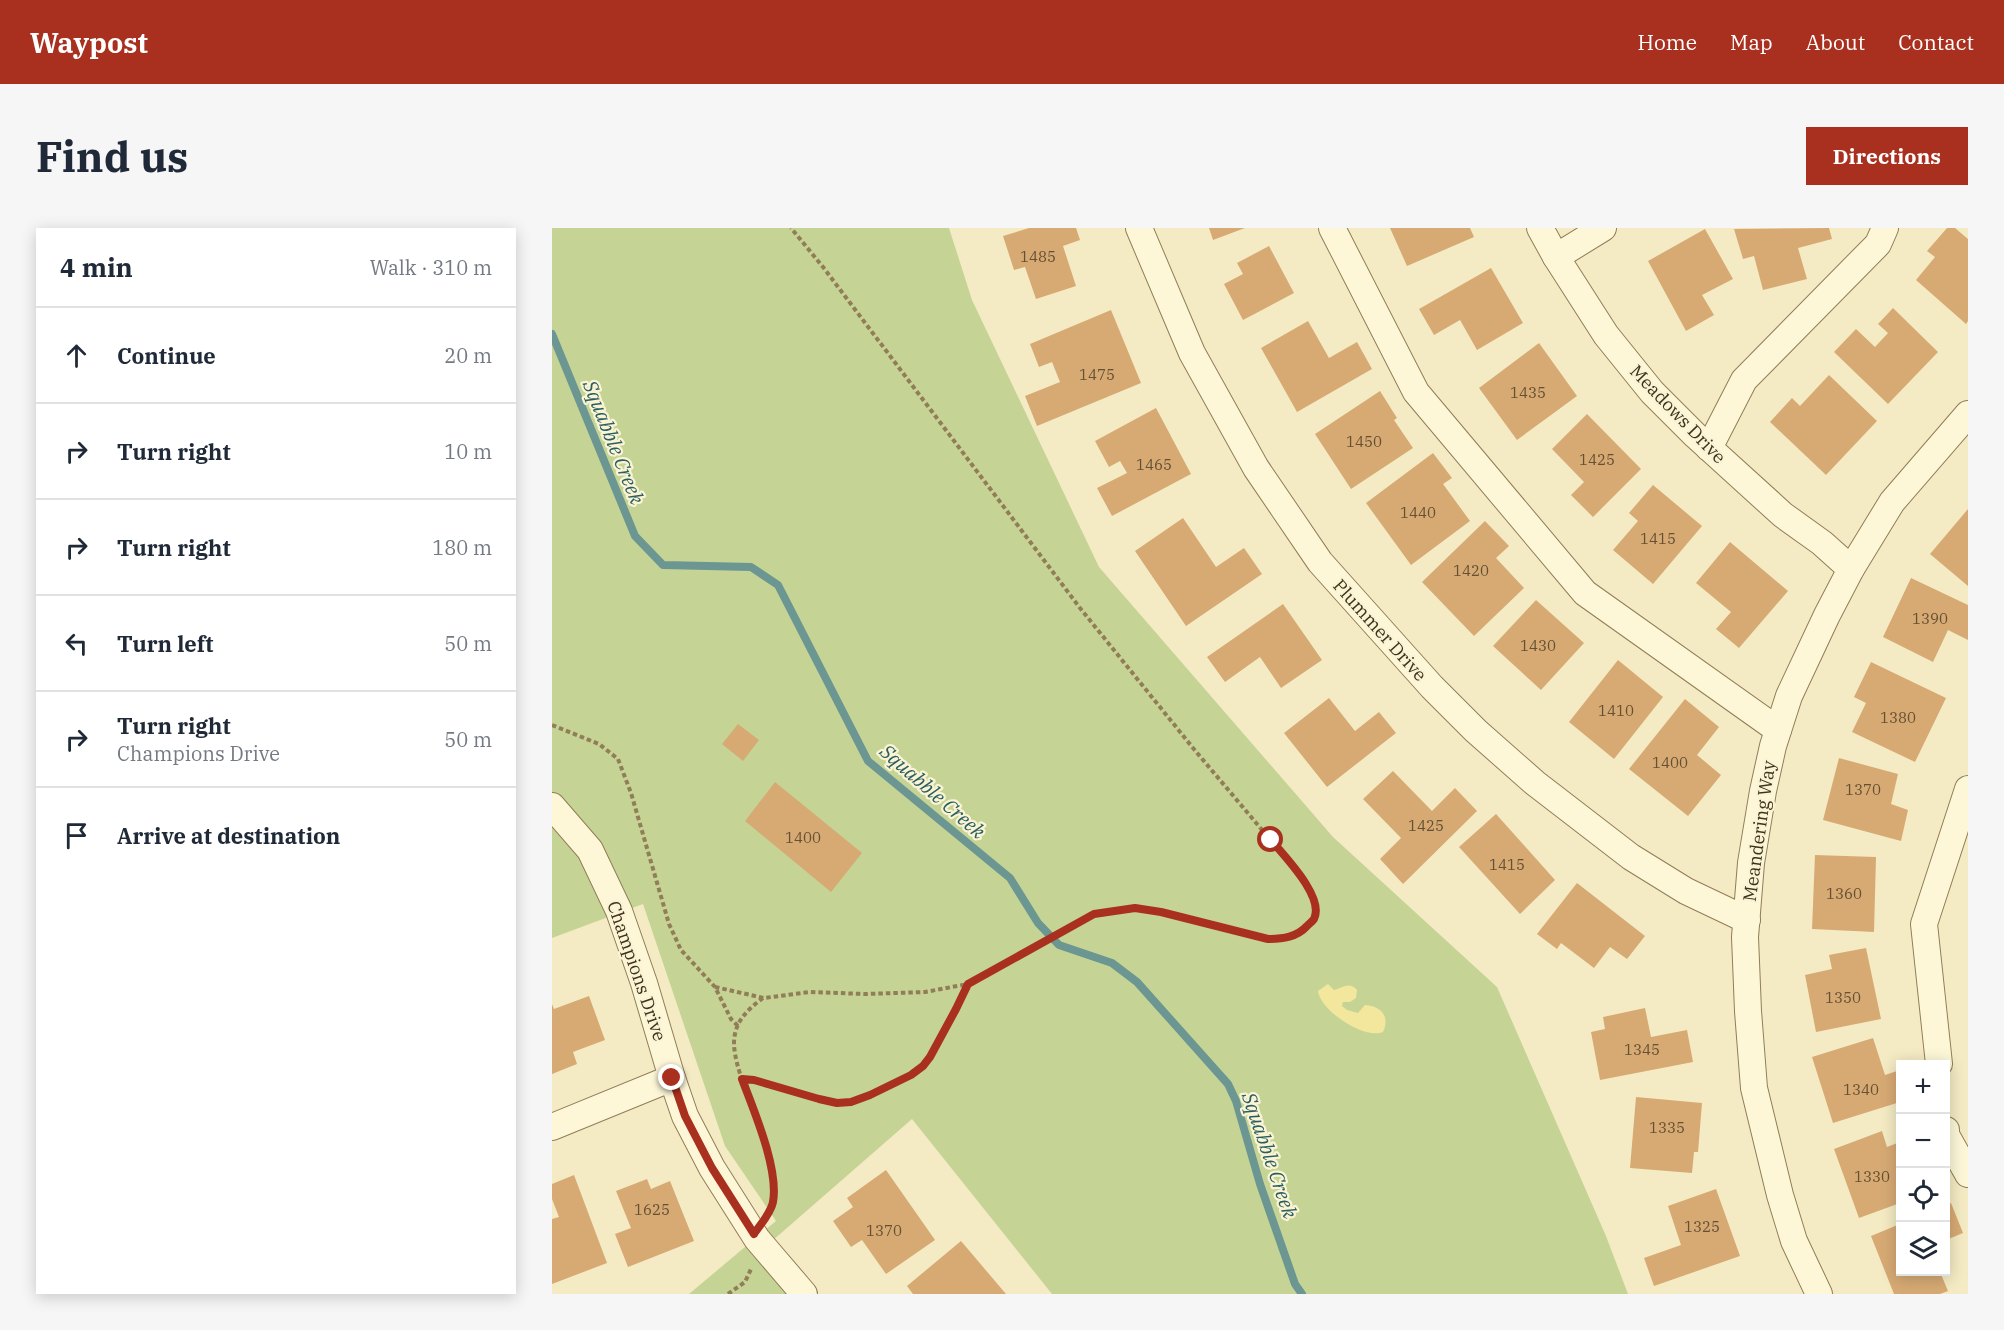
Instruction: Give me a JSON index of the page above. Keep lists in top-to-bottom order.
{
  "streets": {
    "street": [
      "Meadows Drive",
      "Plummer Drive",
      "Meandering Way",
      "Champions Drive"
    ]
  },
  "crossings": [
    ["Meadows Drive", "Meandering Way"],
    ["Plummer Drive", "Meandering Way"]
  ],
  "water": ["Squabble Creek"],
  "house_numbers": [
    "1485",
    "1475",
    "1435",
    "1450",
    "1425",
    "1465",
    "1440",
    "1415",
    "1420",
    "1390",
    "1430",
    "1410",
    "1380",
    "1400",
    "1370",
    "1425",
    "1400",
    "1415",
    "1360",
    "1350",
    "1345",
    "1340",
    "1335",
    "1330",
    "1625",
    "1325",
    "1370"
  ],
  "page": {
    "header": "Waypost",
    "nav": [
      "Home",
      "Map",
      "About",
      "Contact"
    ],
    "buttons": "Directions",
    "title": "Find us",
    "heading": ["4 min", "Walk · 310 m"],
    "list": [
      ["Continue", "20 m"],
      ["Turn right", "10 m"],
      ["Turn right", "180 m"],
      ["Turn left", "50 m"],
      ["Turn right", "Champions Drive", "50 m"],
      "Arrive at destination"
    ],
    "map_buttons": ["+", "−"]
  }
}
